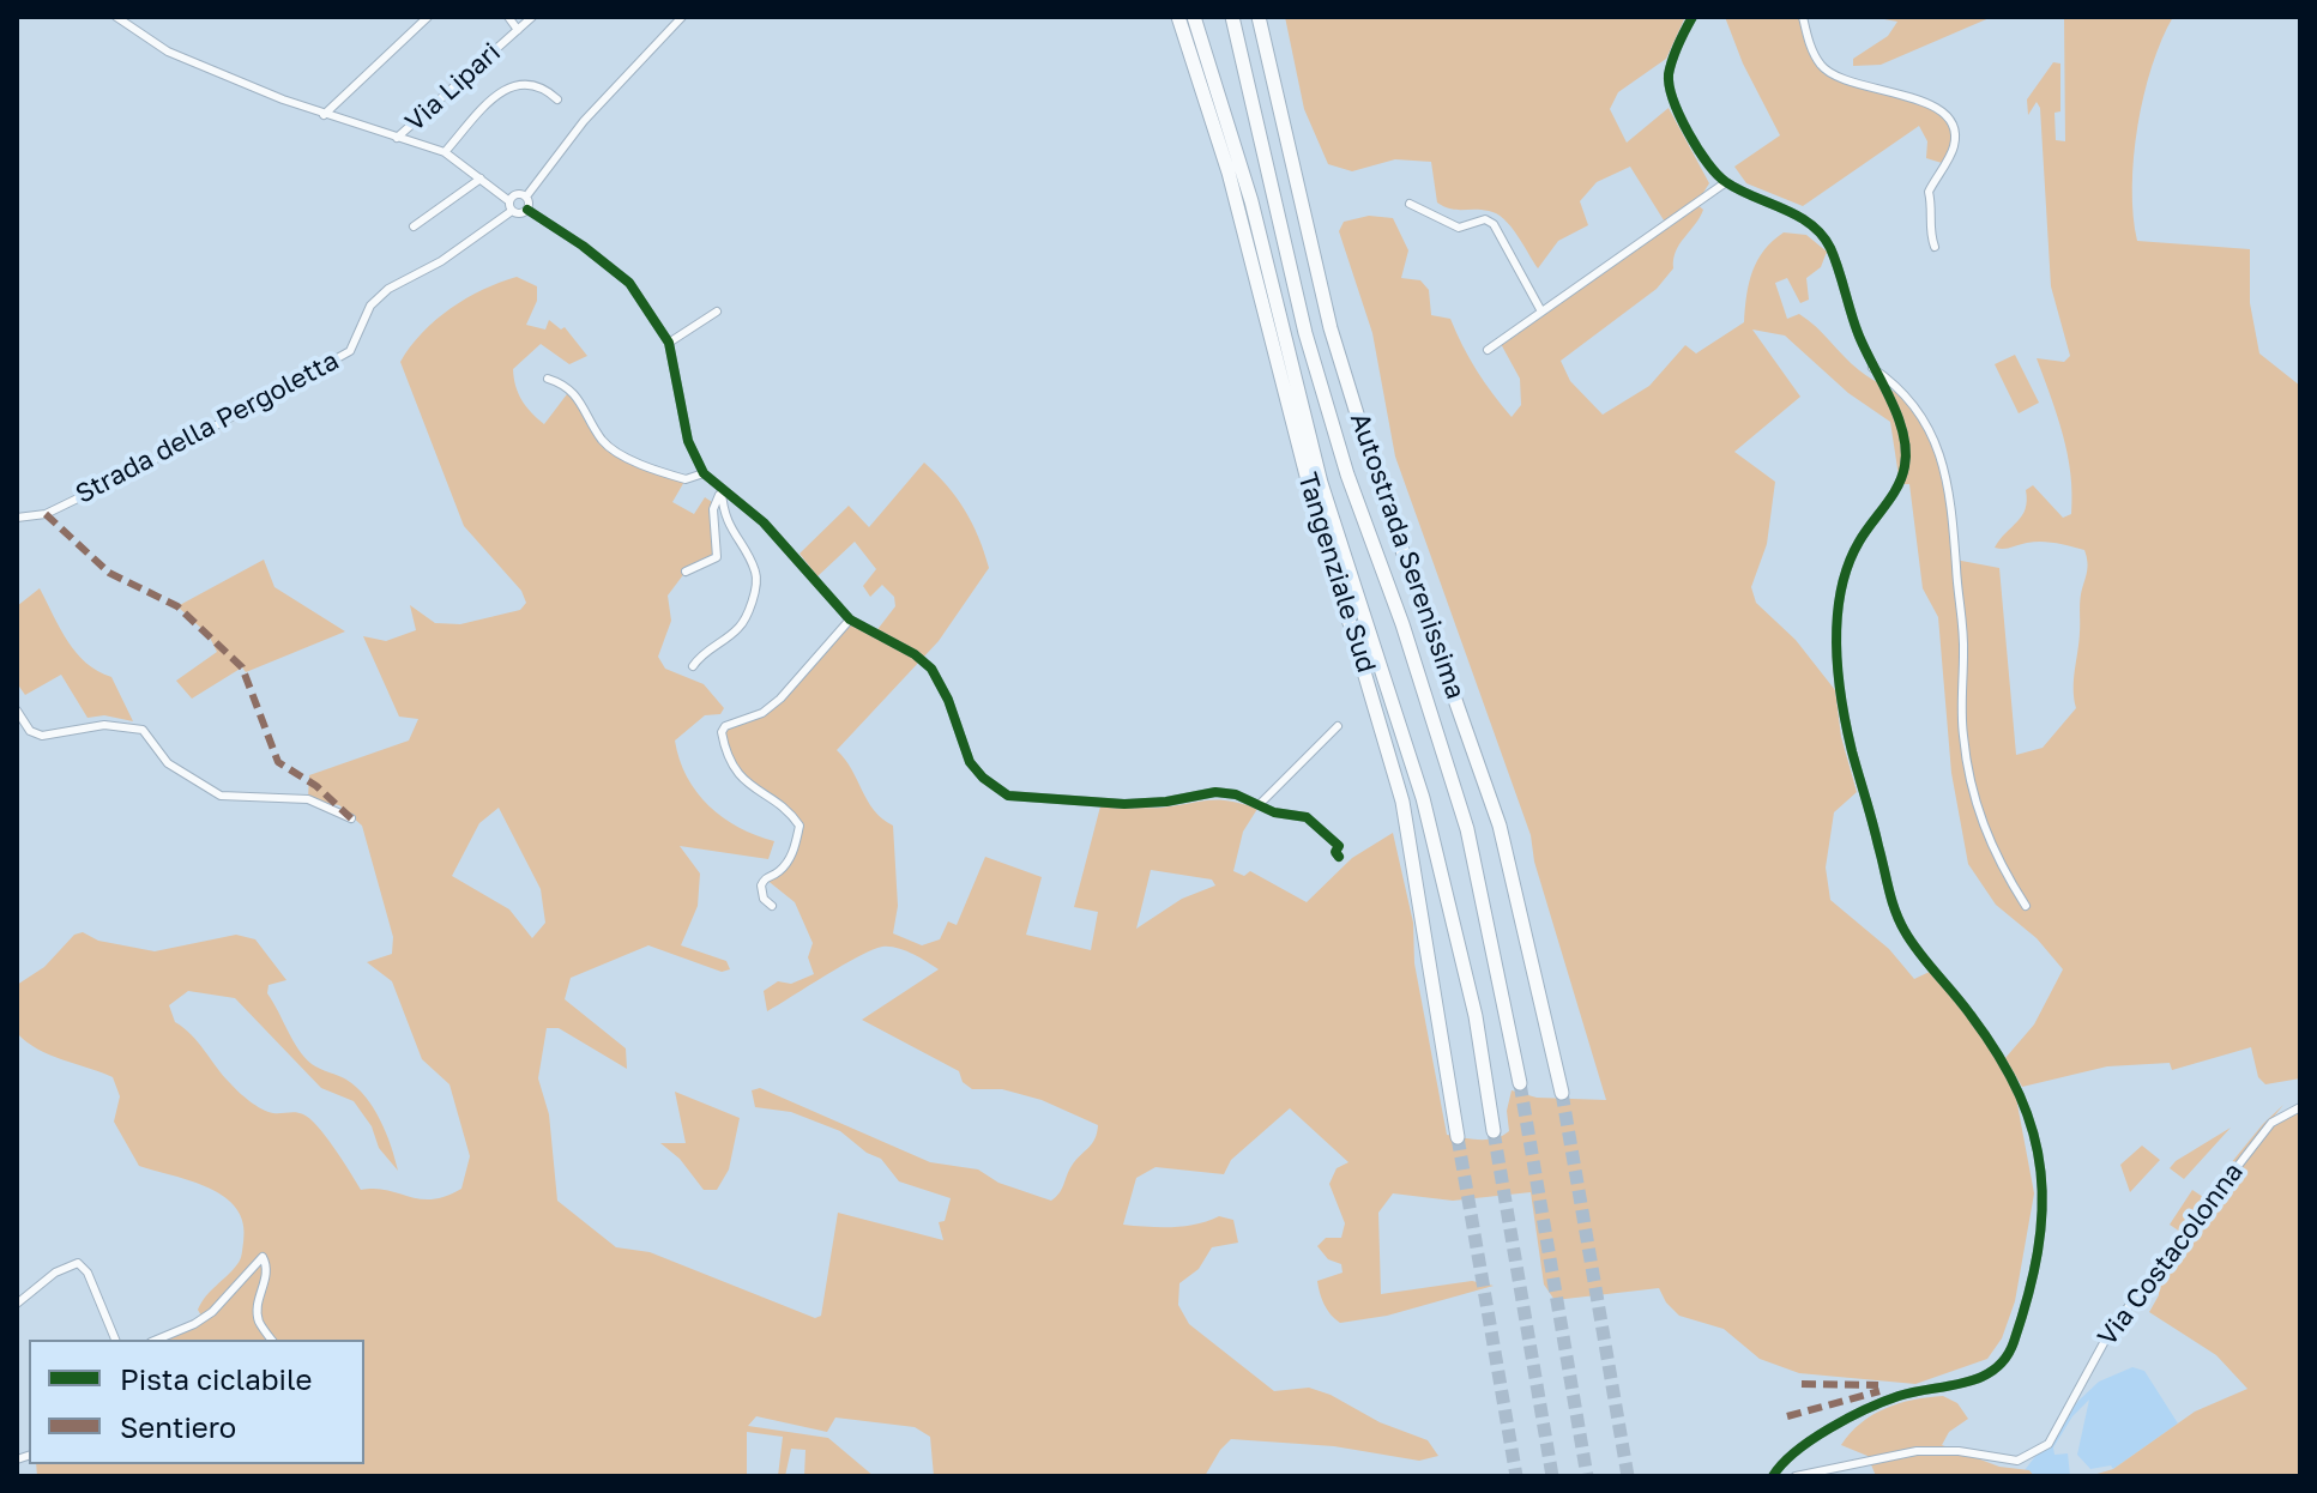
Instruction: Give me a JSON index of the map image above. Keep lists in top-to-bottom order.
{
  "streets": {
    "highway": ["Autostrada Serenissima", "Tangenziale Sud"],
    "street": ["Via Lipari", "Strada della Pergoletta", "Via Costacolonna"]
  },
  "legend": ["Pista ciclabile", "Sentiero"]
}
